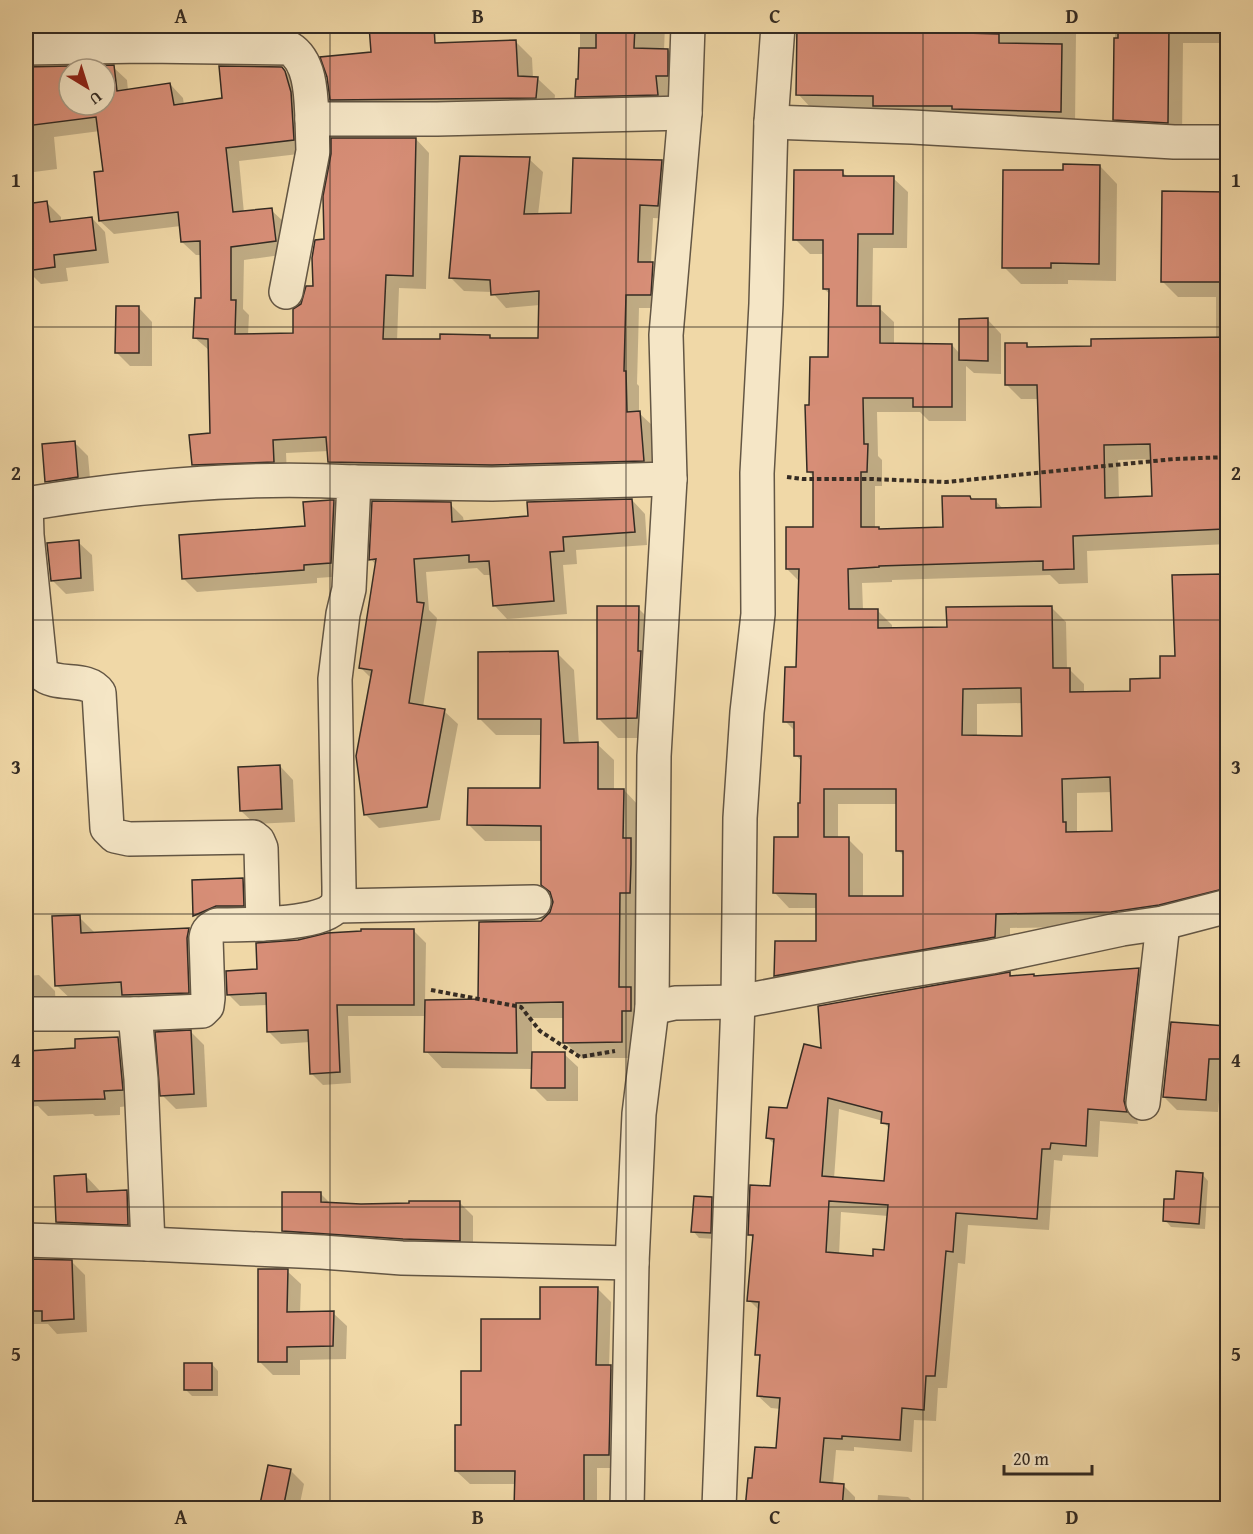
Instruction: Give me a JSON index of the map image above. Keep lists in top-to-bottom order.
{
  "scale_bar": "20 m",
  "north": "bottom right",
  "grid": {
    "columns": [
      "A",
      "B",
      "C",
      "D"
    ],
    "rows": [
      "1",
      "2",
      "3",
      "4",
      "5"
    ]
  }
}
